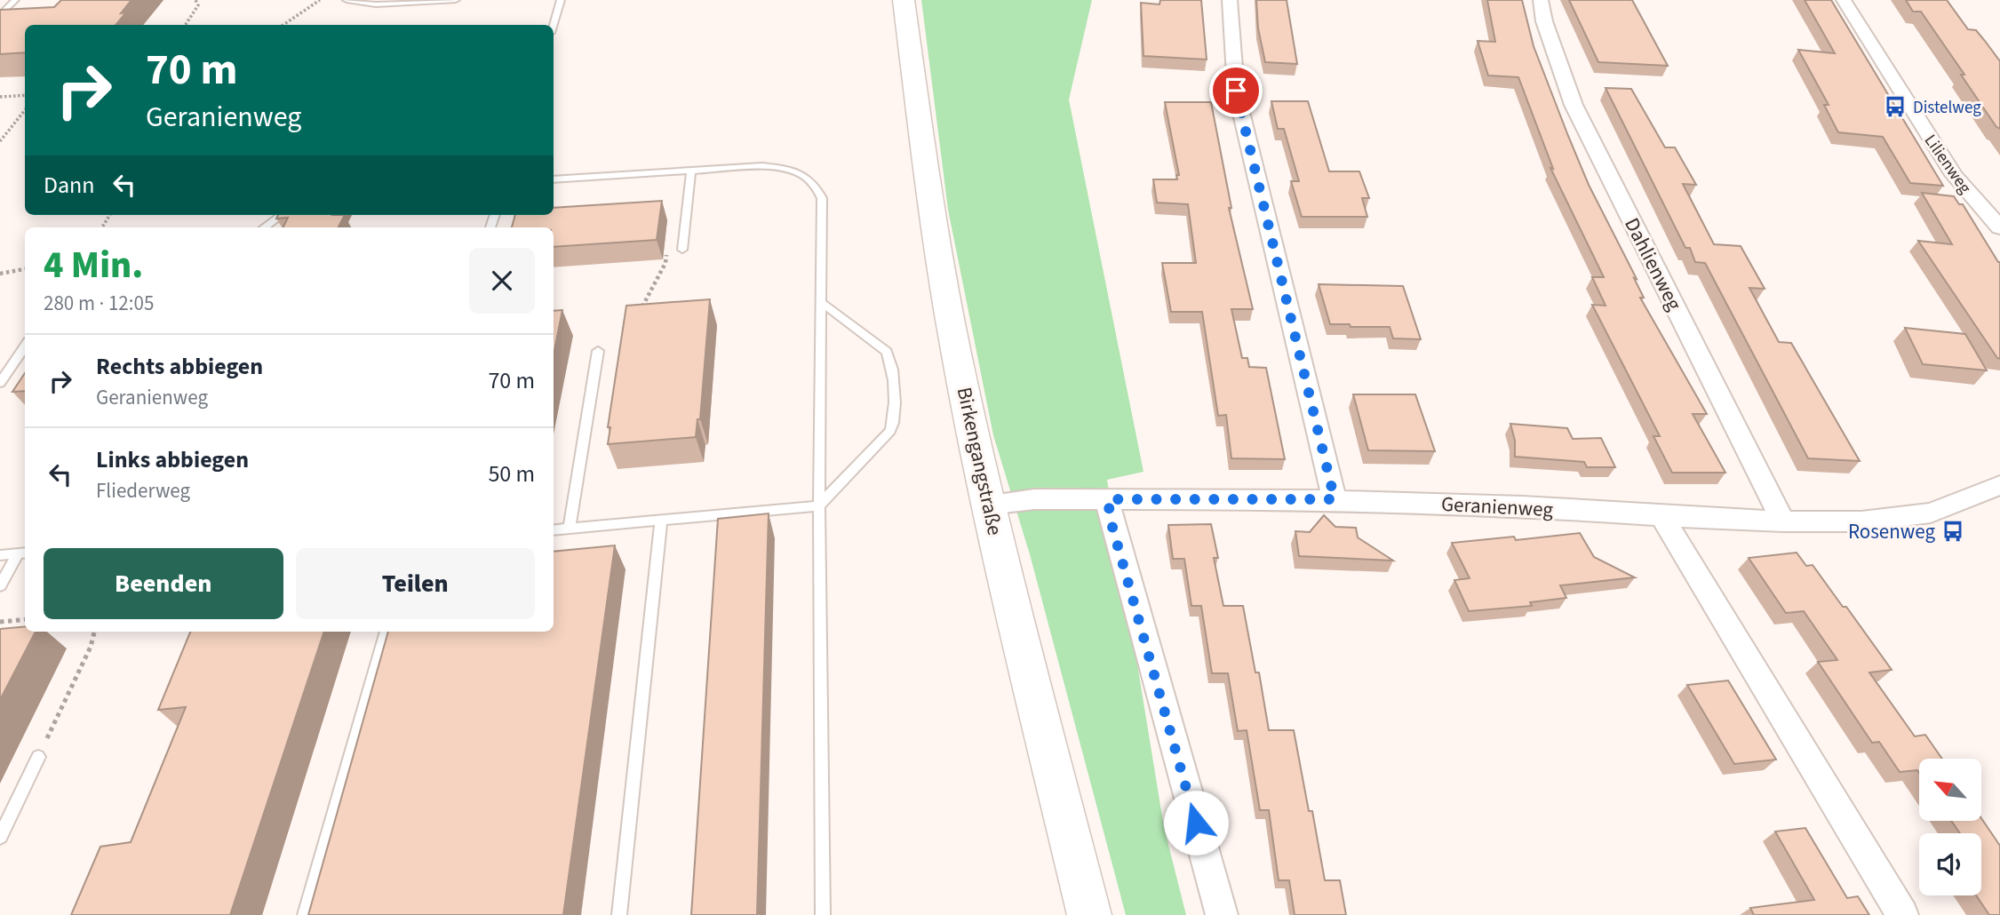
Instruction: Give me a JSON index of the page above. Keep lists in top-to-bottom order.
{
  "streets": {
    "street": [
      "Lilienweg",
      "Dahlienweg",
      "Birkengangstraße",
      "Geranienweg"
    ]
  },
  "crossings": [
    ["Dahlienweg", "Geranienweg"],
    ["Birkengangstraße", "Geranienweg"]
  ],
  "places": {
    "bus stop": ["Distelweg", "Rosenweg"]
  },
  "north": "top left",
  "page": {
    "turn": ["70 m", "Geranienweg"],
    "then": "Dann",
    "heading": ["4 Min.", "280 m · 12:05"],
    "list": [
      {
        "name": "Rechts abbiegen",
        "note": "Geranienweg",
        "value": "70 m"
      },
      {
        "name": "Links abbiegen",
        "note": "Fliederweg",
        "value": "50 m"
      }
    ],
    "buttons": ["Beenden", "Teilen"]
  }
}
